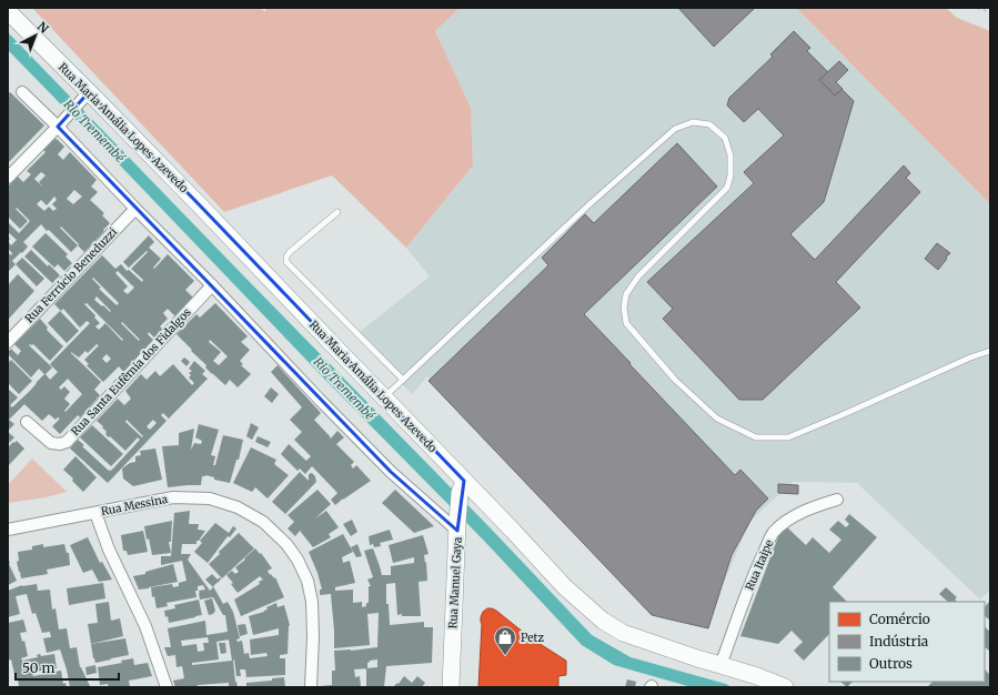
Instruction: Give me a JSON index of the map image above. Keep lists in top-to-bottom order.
{
  "streets": {
    "main road": ["Rua Maria Amália Lopes Azevedo", "Rua Manuel Gaya"],
    "street": [
      "Rua Ferrúcio Beneduzzi",
      "Rua Santa Eufêmia dos Fidalgos",
      "Rua Messina",
      "Rua Itaipe"
    ]
  },
  "crossings": [
    ["Rua Maria Amália Lopes Azevedo", "Rua Itaipe"],
    ["Rua Maria Amália Lopes Azevedo", "Rua Manuel Gaya"]
  ],
  "water": ["Rio Tremembé"],
  "places": {
    "shop": ["Petz"]
  },
  "legend": ["Comércio", "Indústria", "Outros"],
  "scale_bar": "50 m",
  "north": "top right"
}
